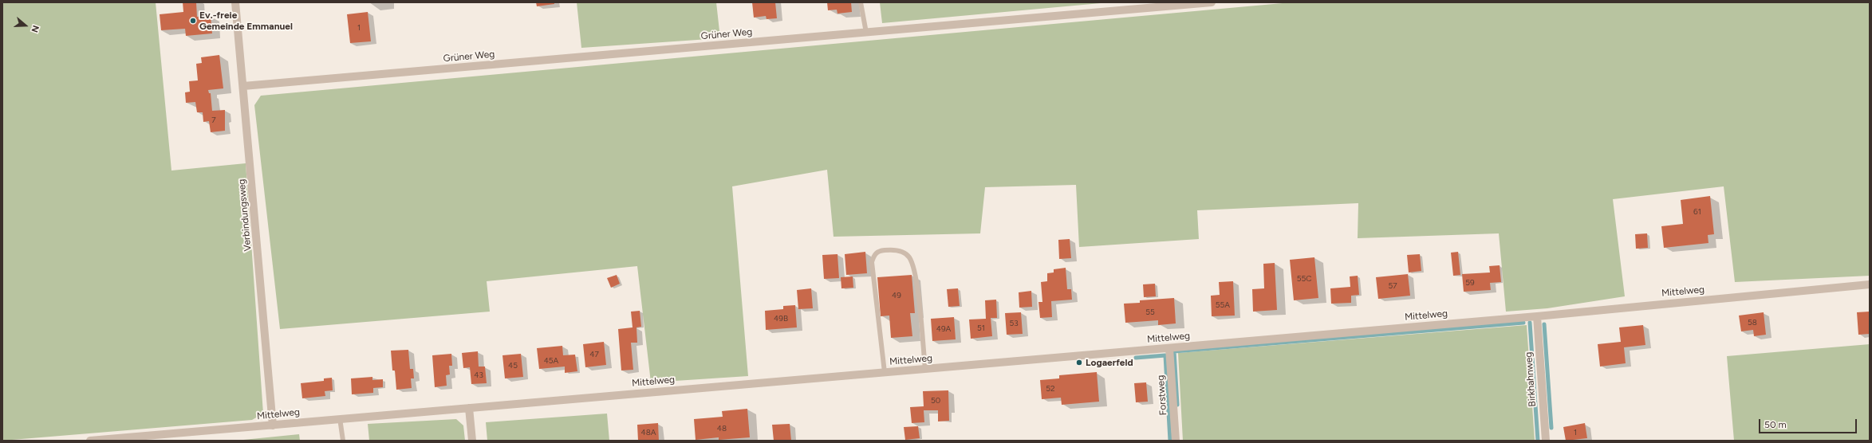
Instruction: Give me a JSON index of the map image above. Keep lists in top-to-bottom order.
{
  "streets": {
    "street": [
      "Grüner Weg",
      "Verbindungsweg",
      "Mittelweg",
      "Birkhahnweg",
      "Forstweg"
    ]
  },
  "crossings": [
    ["Grüner Weg", "Verbindungsweg"],
    ["Verbindungsweg", "Mittelweg"],
    ["Mittelweg", "Birkhahnweg"],
    ["Mittelweg", "Forstweg"]
  ],
  "places": ["Ev.-freie Gemeinde Emmanuel", "Logaerfeld"],
  "house_numbers": [
    "1",
    "7",
    "61",
    "55C",
    "59",
    "57",
    "49",
    "55A",
    "55",
    "49B",
    "58",
    "53",
    "51",
    "49A",
    "47",
    "45A",
    "45",
    "43",
    "52",
    "50",
    "48",
    "48A",
    "1"
  ],
  "scale_bar": "50 m",
  "north": "right"
}
